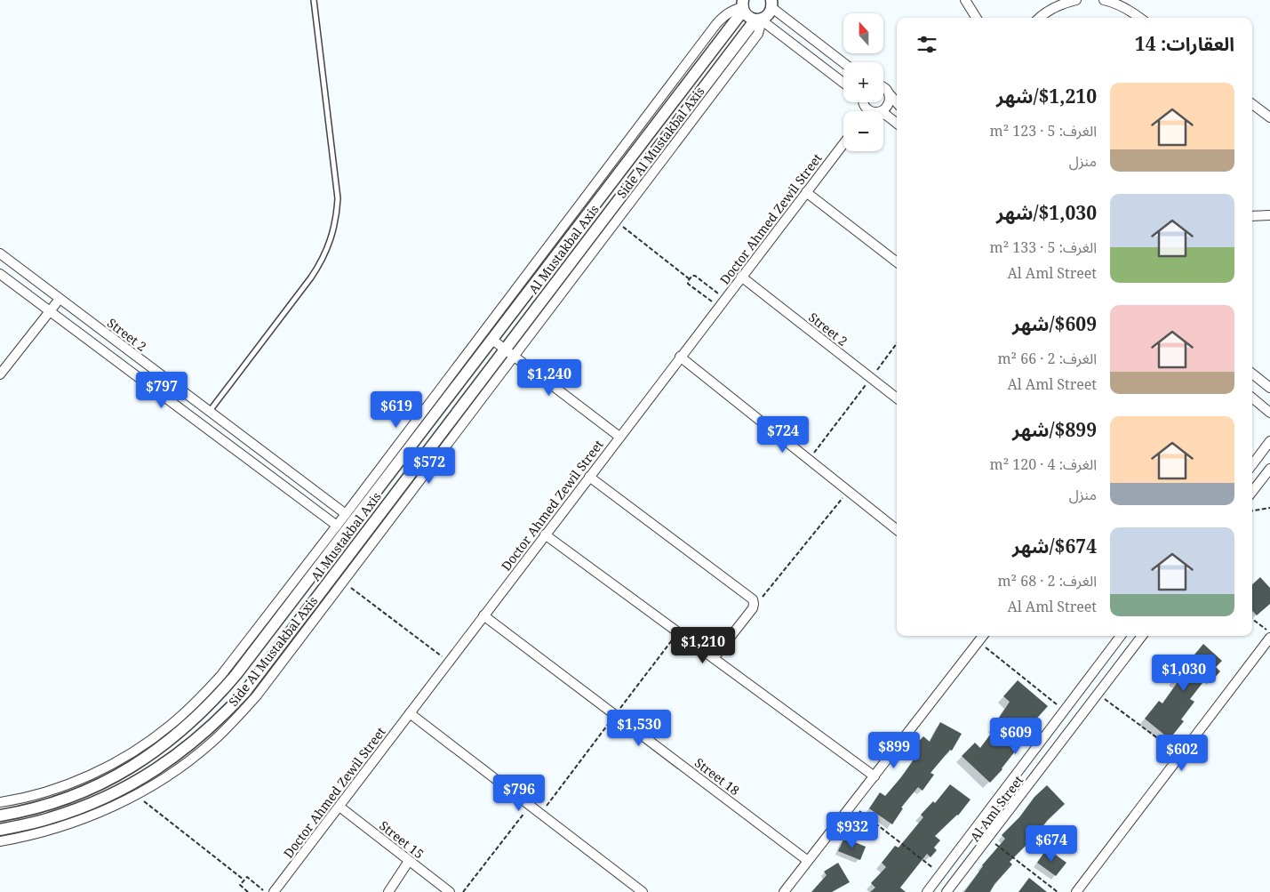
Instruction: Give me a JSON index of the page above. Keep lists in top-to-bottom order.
{
  "streets": {
    "street": [
      "Side Al Mustakbal Axis",
      "Doctor Ahmed Zewil Street",
      "Al Mustakbal Axis",
      "Street 2",
      "Street 18",
      "Al Aml Street",
      "Street 15"
    ]
  },
  "crossings": [
    ["Side Al Mustakbal Axis", "Al Mustakbal Axis"],
    ["Side Al Mustakbal Axis", "Street 2"],
    ["Doctor Ahmed Zewil Street", "Street 2"],
    ["Doctor Ahmed Zewil Street", "Street 18"],
    ["Doctor Ahmed Zewil Street", "Street 15"]
  ],
  "north": "top",
  "page": {
    "map_buttons": ["+", "−"],
    "heading": "العقارات: 14",
    "list": [
      {
        "name": "$1,210/شهر",
        "note": "الغرف: 5 · 123 m² · منزل"
      },
      {
        "name": "$1,030/شهر",
        "note": "الغرف: 5 · 133 m² · Al Aml Street"
      },
      {
        "name": "$609/شهر",
        "note": "الغرف: 2 · 66 m² · Al Aml Street"
      },
      {
        "name": "$899/شهر",
        "note": "الغرف: 4 · 120 m² · منزل"
      },
      {
        "name": "$674/شهر",
        "note": "الغرف: 2 · 68 m² · Al Aml Street"
      }
    ],
    "price": [
      "$1,240",
      "$797",
      "$619",
      "$724",
      "$572",
      "$1,210",
      "$1,030",
      "$1,530",
      "$609",
      "$899",
      "$602",
      "$796",
      "$932",
      "$674"
    ]
  }
}
